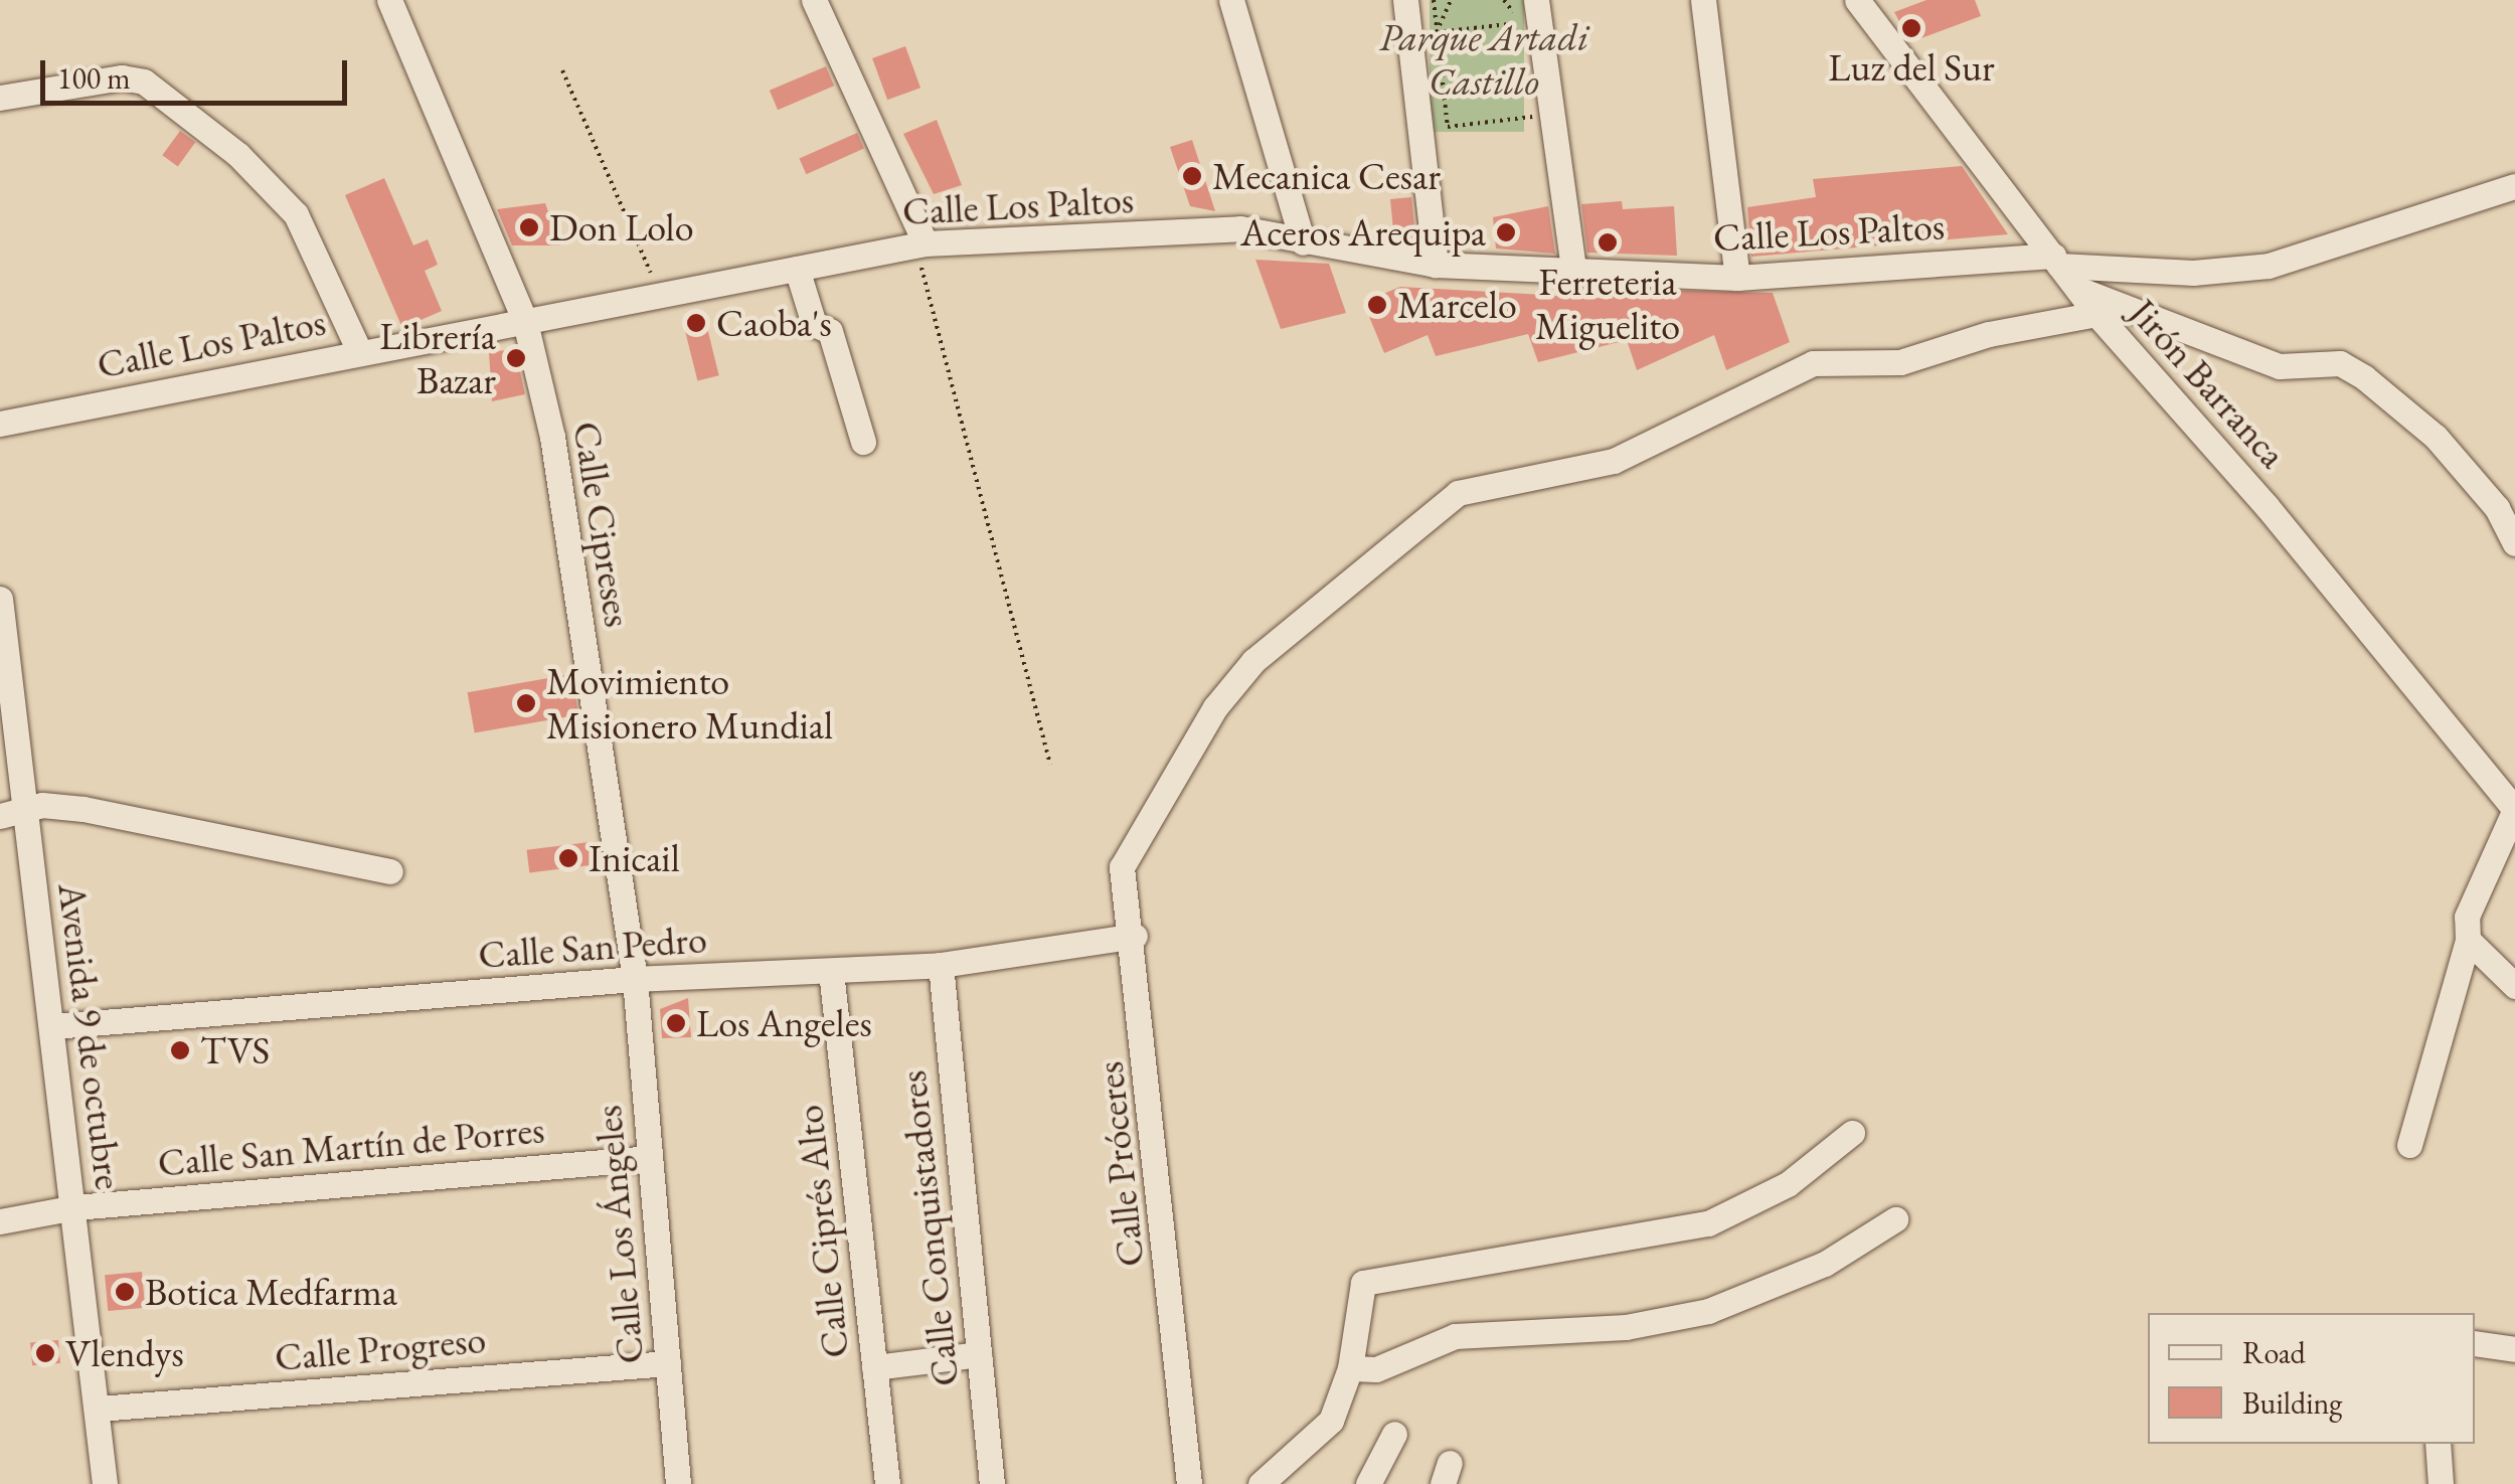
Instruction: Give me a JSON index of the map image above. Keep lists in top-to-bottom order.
{
  "streets": {
    "street": [
      "Calle Los Paltos",
      "Jirón Barranca",
      "Calle Cipreses",
      "Calle San Pedro",
      "Avenida 9 de octubre",
      "Calle San Martín de Porres",
      "Calle Próceres",
      "Calle Conquistadores",
      "Calle Ciprés Alto",
      "Calle Los Ángeles",
      "Calle Progreso"
    ]
  },
  "crossings": [
    ["Calle Los Paltos", "Jirón Barranca"],
    ["Calle Los Paltos", "Calle Cipreses"],
    ["Jirón Barranca", "Calle Próceres"],
    ["Calle Cipreses", "Calle San Pedro"],
    ["Calle Cipreses", "Calle Los Ángeles"],
    ["Calle San Pedro", "Avenida 9 de octubre"],
    ["Calle San Pedro", "Calle Próceres"],
    ["Calle San Pedro", "Calle Conquistadores"],
    ["Calle San Pedro", "Calle Ciprés Alto"],
    ["Calle San Pedro", "Calle Los Ángeles"],
    ["Avenida 9 de octubre", "Calle San Martín de Porres"],
    ["Avenida 9 de octubre", "Calle Progreso"],
    ["Calle San Martín de Porres", "Calle Los Ángeles"],
    ["Calle Los Ángeles", "Calle Progreso"]
  ],
  "parks": ["Parque Artadi Castillo"],
  "places": [
    "Luz del Sur",
    "Mecanica Cesar",
    "Don Lolo",
    "Aceros Arequipa",
    "Ferreteria Miguelito",
    "Marcelo",
    "Caoba's",
    "Librería Bazar",
    "Movimiento Misionero Mundial",
    "Inicail",
    "Los Angeles",
    "TVS",
    "Botica Medfarma",
    "Vlendys"
  ],
  "legend": ["Road", "Building"],
  "scale_bar": "100 m"
}
